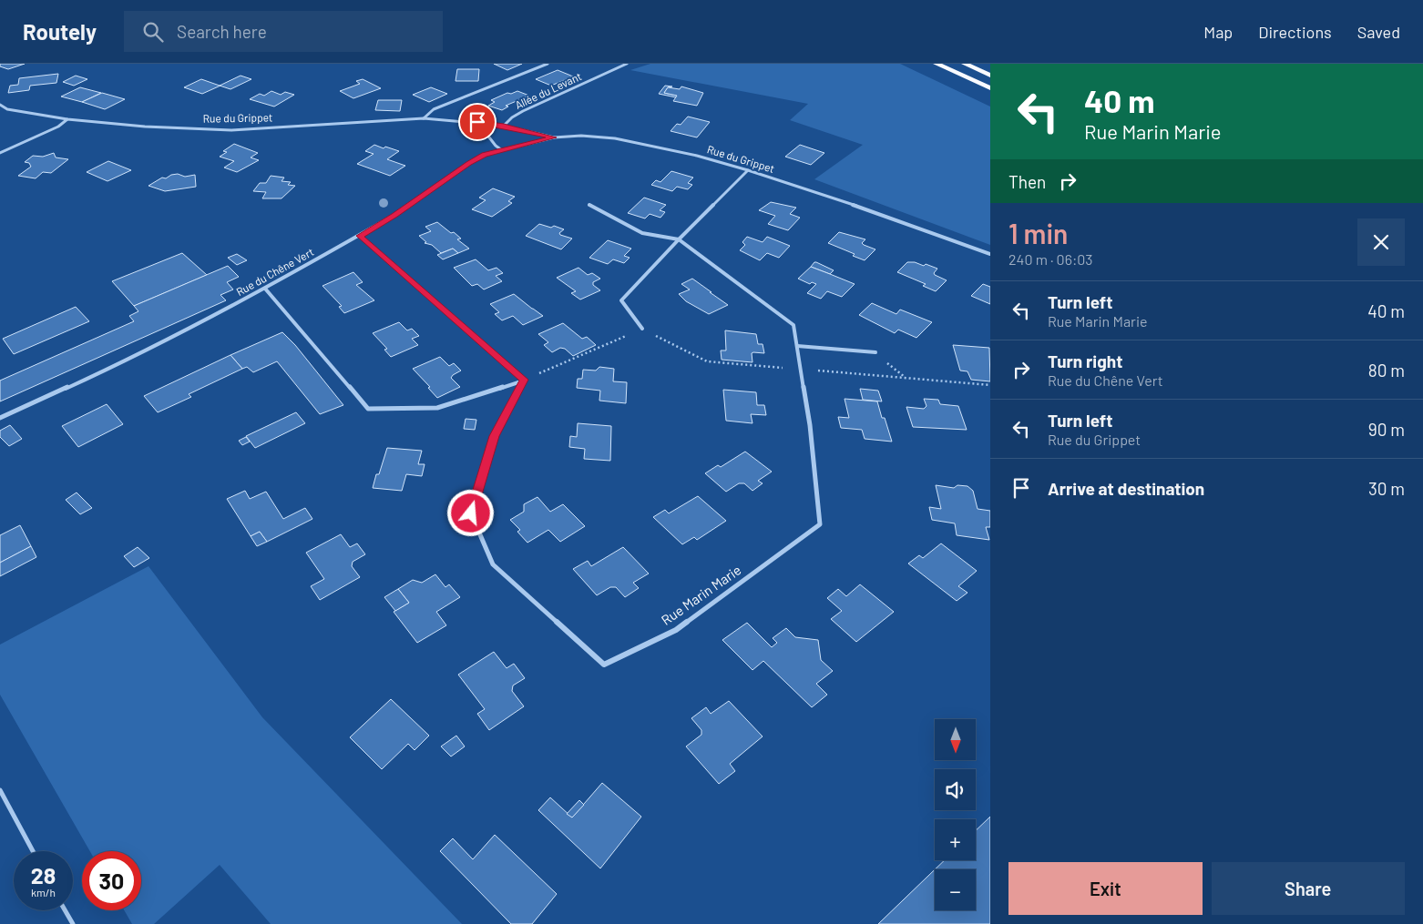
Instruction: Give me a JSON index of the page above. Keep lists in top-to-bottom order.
{
  "streets": {
    "street": [
      "Allée du Levant",
      "Rue du Grippet",
      "Rue du Chêne Vert",
      "Rue Marin Marie"
    ]
  },
  "crossings": [
    ["Allée du Levant", "Rue du Grippet"],
    ["Rue du Grippet", "Rue du Chêne Vert"]
  ],
  "north": "bottom",
  "page": {
    "header": "Routely",
    "search": "Search here",
    "nav": ["Map", "Directions", "Saved"],
    "turn": ["40 m", "Rue Marin Marie"],
    "then": "Then",
    "heading": ["1 min", "240 m · 06:03"],
    "list": [
      {
        "name": "Turn left",
        "note": "Rue Marin Marie",
        "value": "40 m"
      },
      {
        "name": "Turn right",
        "note": "Rue du Chêne Vert",
        "value": "80 m"
      },
      {
        "name": "Turn left",
        "note": "Rue du Grippet",
        "value": "90 m"
      },
      {
        "name": "Arrive at destination",
        "value": "30 m"
      }
    ],
    "map_buttons": ["+", "−"],
    "speed": "28 km/h",
    "limit": "30",
    "buttons": ["Exit", "Share"]
  }
}
